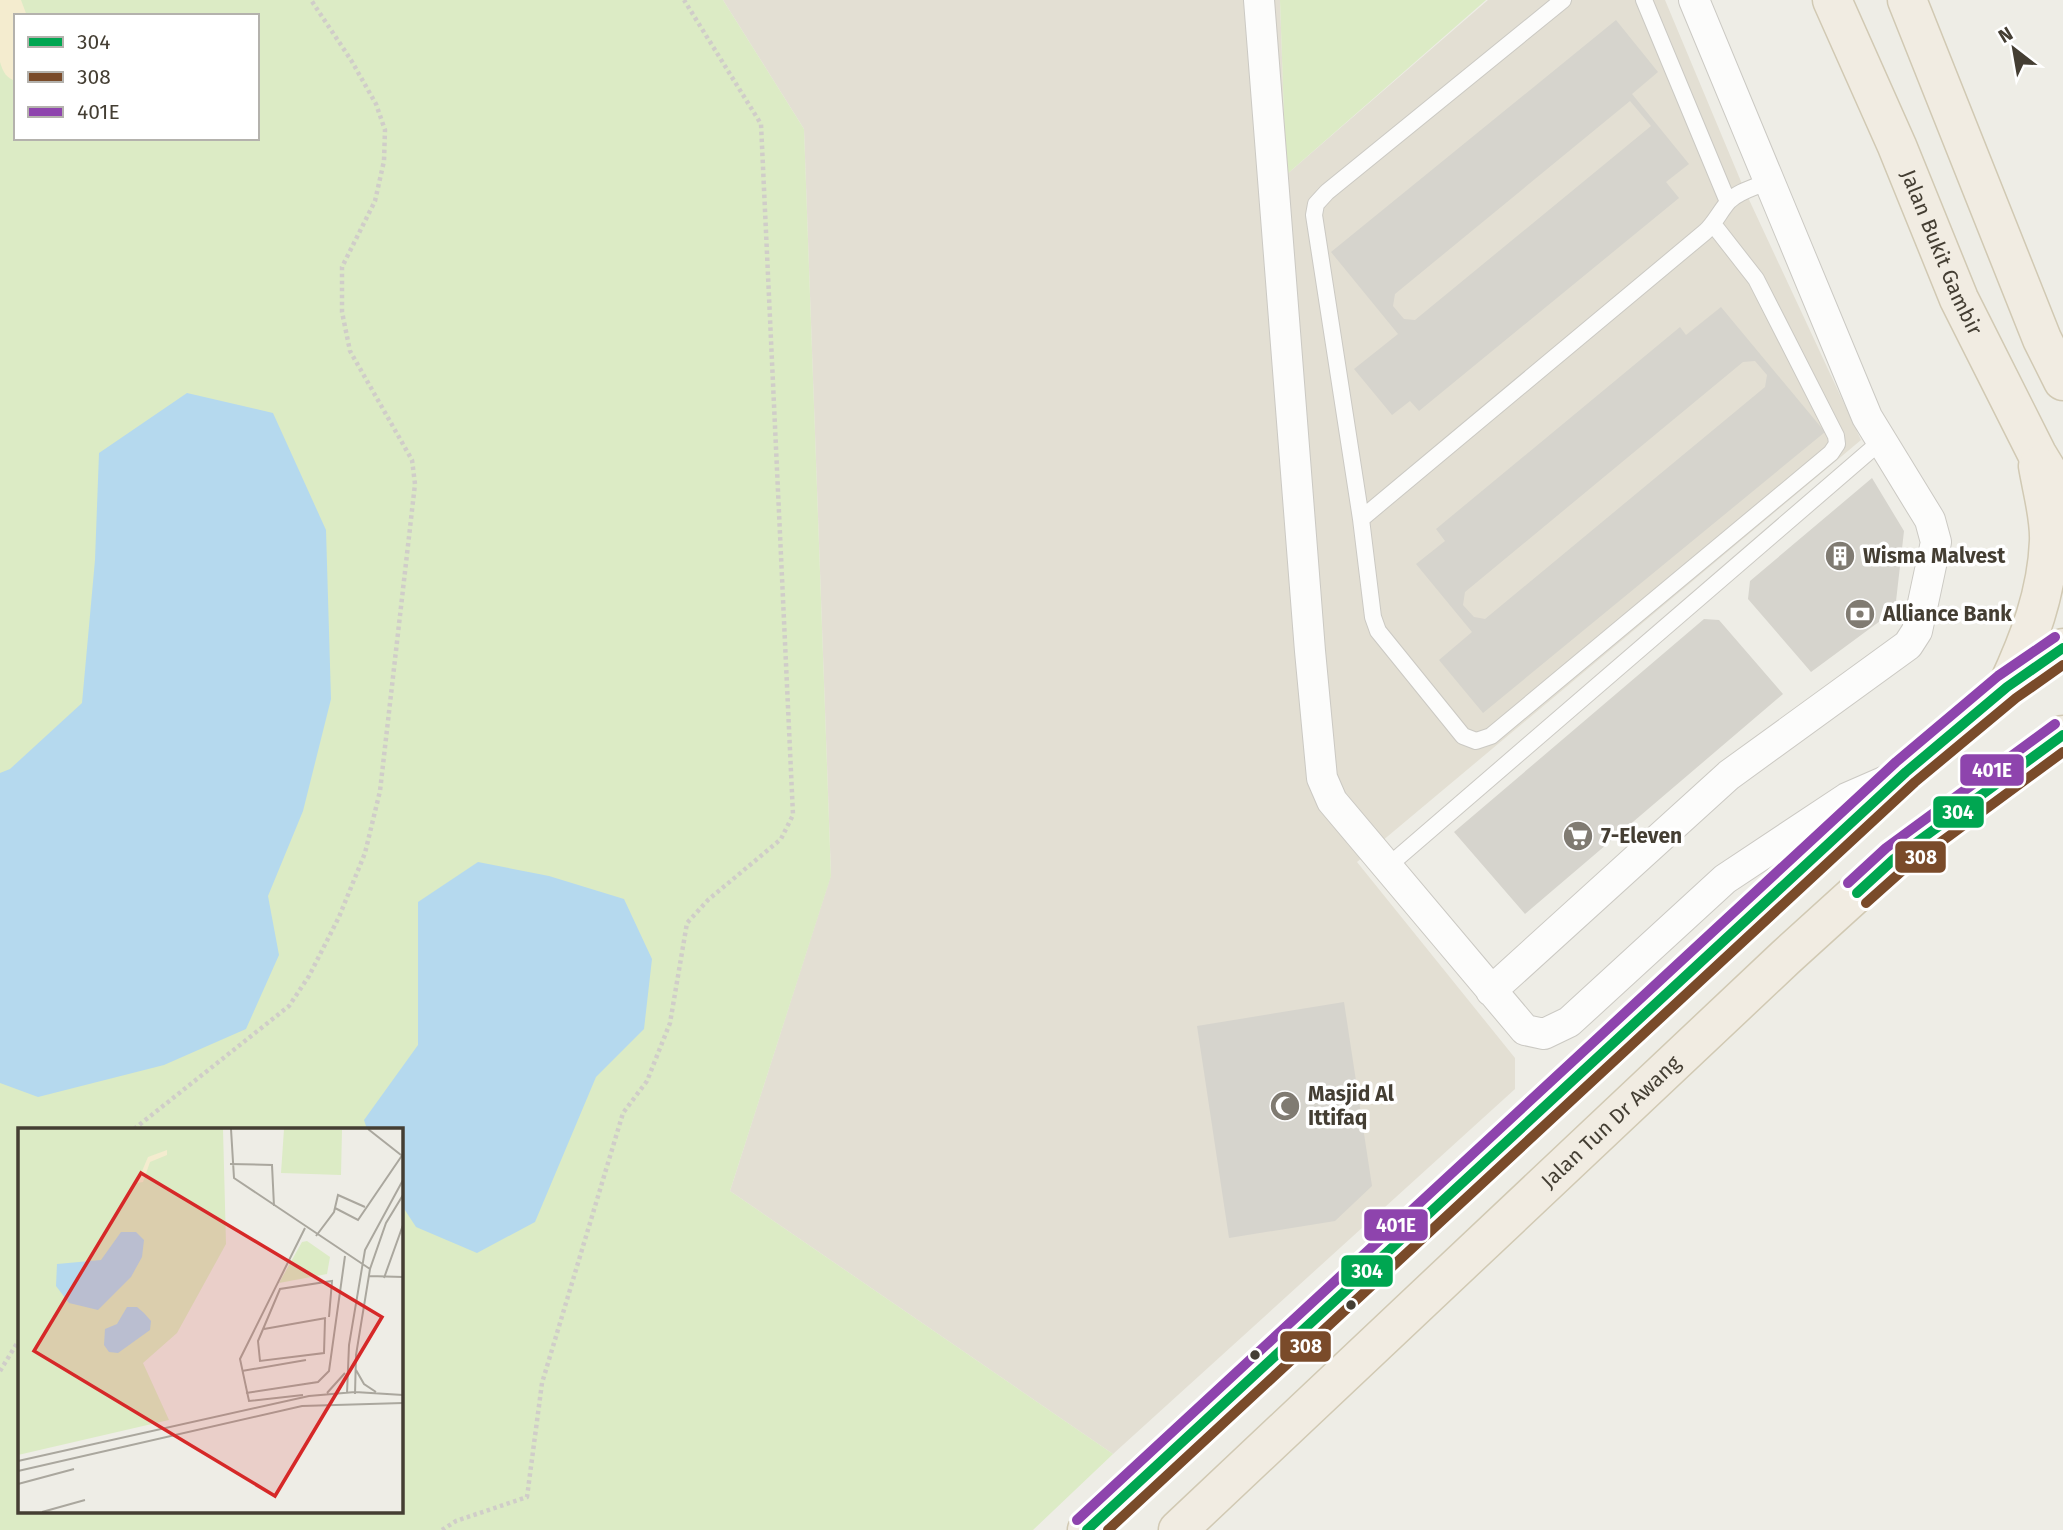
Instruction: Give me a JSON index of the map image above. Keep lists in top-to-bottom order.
{
  "streets": {
    "main road": ["Jalan Bukit Gambir", "Jalan Tun Dr Awang"]
  },
  "places": {
    "building": ["Wisma Malvest"],
    "bank": ["Alliance Bank"],
    "supermarket": ["7-Eleven"],
    "mosque": ["Masjid Al Ittifaq"]
  },
  "lines": ["transit line 401E", "transit line 304", "transit line 308"],
  "legend": ["304", "308", "401E"],
  "north": "top left"
}
